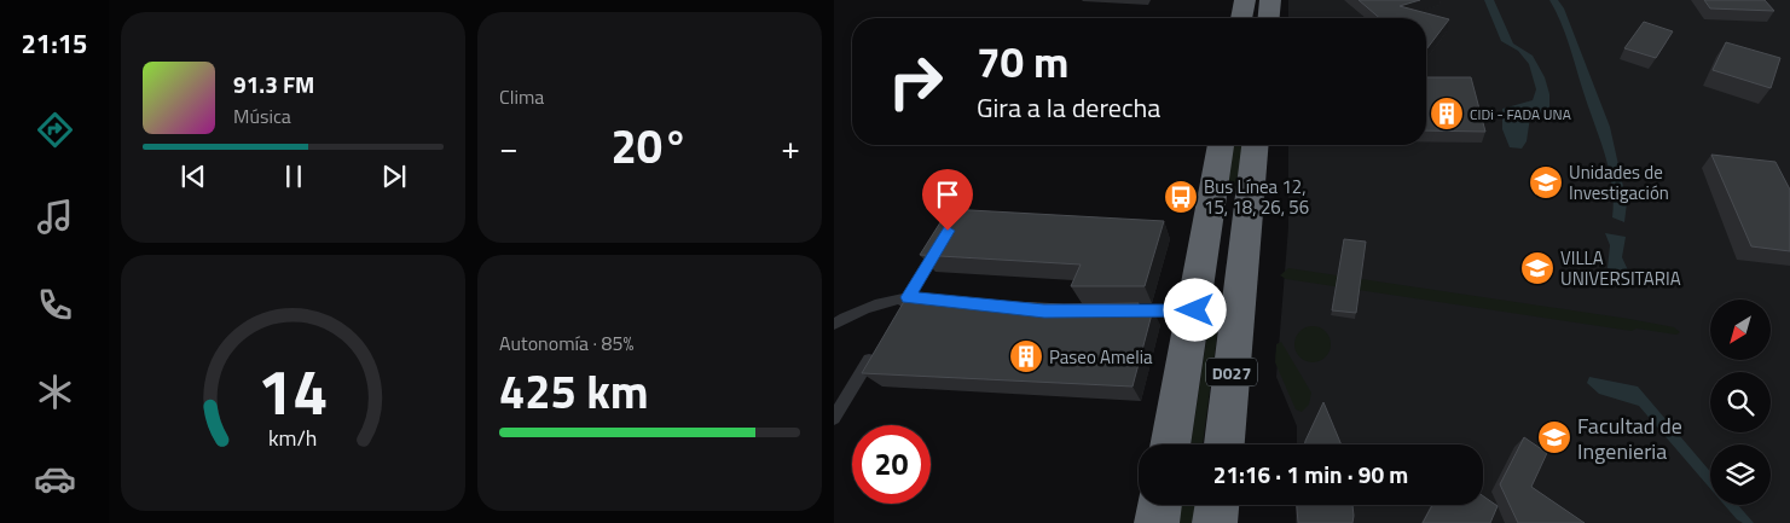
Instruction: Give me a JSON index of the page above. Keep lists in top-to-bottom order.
{
  "streets": {
    "highway": ["D027"]
  },
  "places": {
    "building": ["CIDi - FADA UNA", "Paseo Amelia"],
    "school or university": ["Unidades de Investigación", "VILLA UNIVERSITARIA", "Facultad de Ingenieria"],
    "bus stop": ["Bus Línea 12, 15, 18, 26, 56"]
  },
  "north": "bottom left",
  "page": {
    "tabs": "21:15",
    "tile": [
      "Clima",
      ["Autonomía · 85%", "425 km"]
    ],
    "turn": ["70 m", "Gira a la derecha"],
    "song": ["91.3 FM", "Música"],
    "heat": ["−", "20°", "+"],
    "limit": "20",
    "trip": "21:16 · 1 min · 90 m",
    "gauge": ["14", "km/h"]
  }
}
